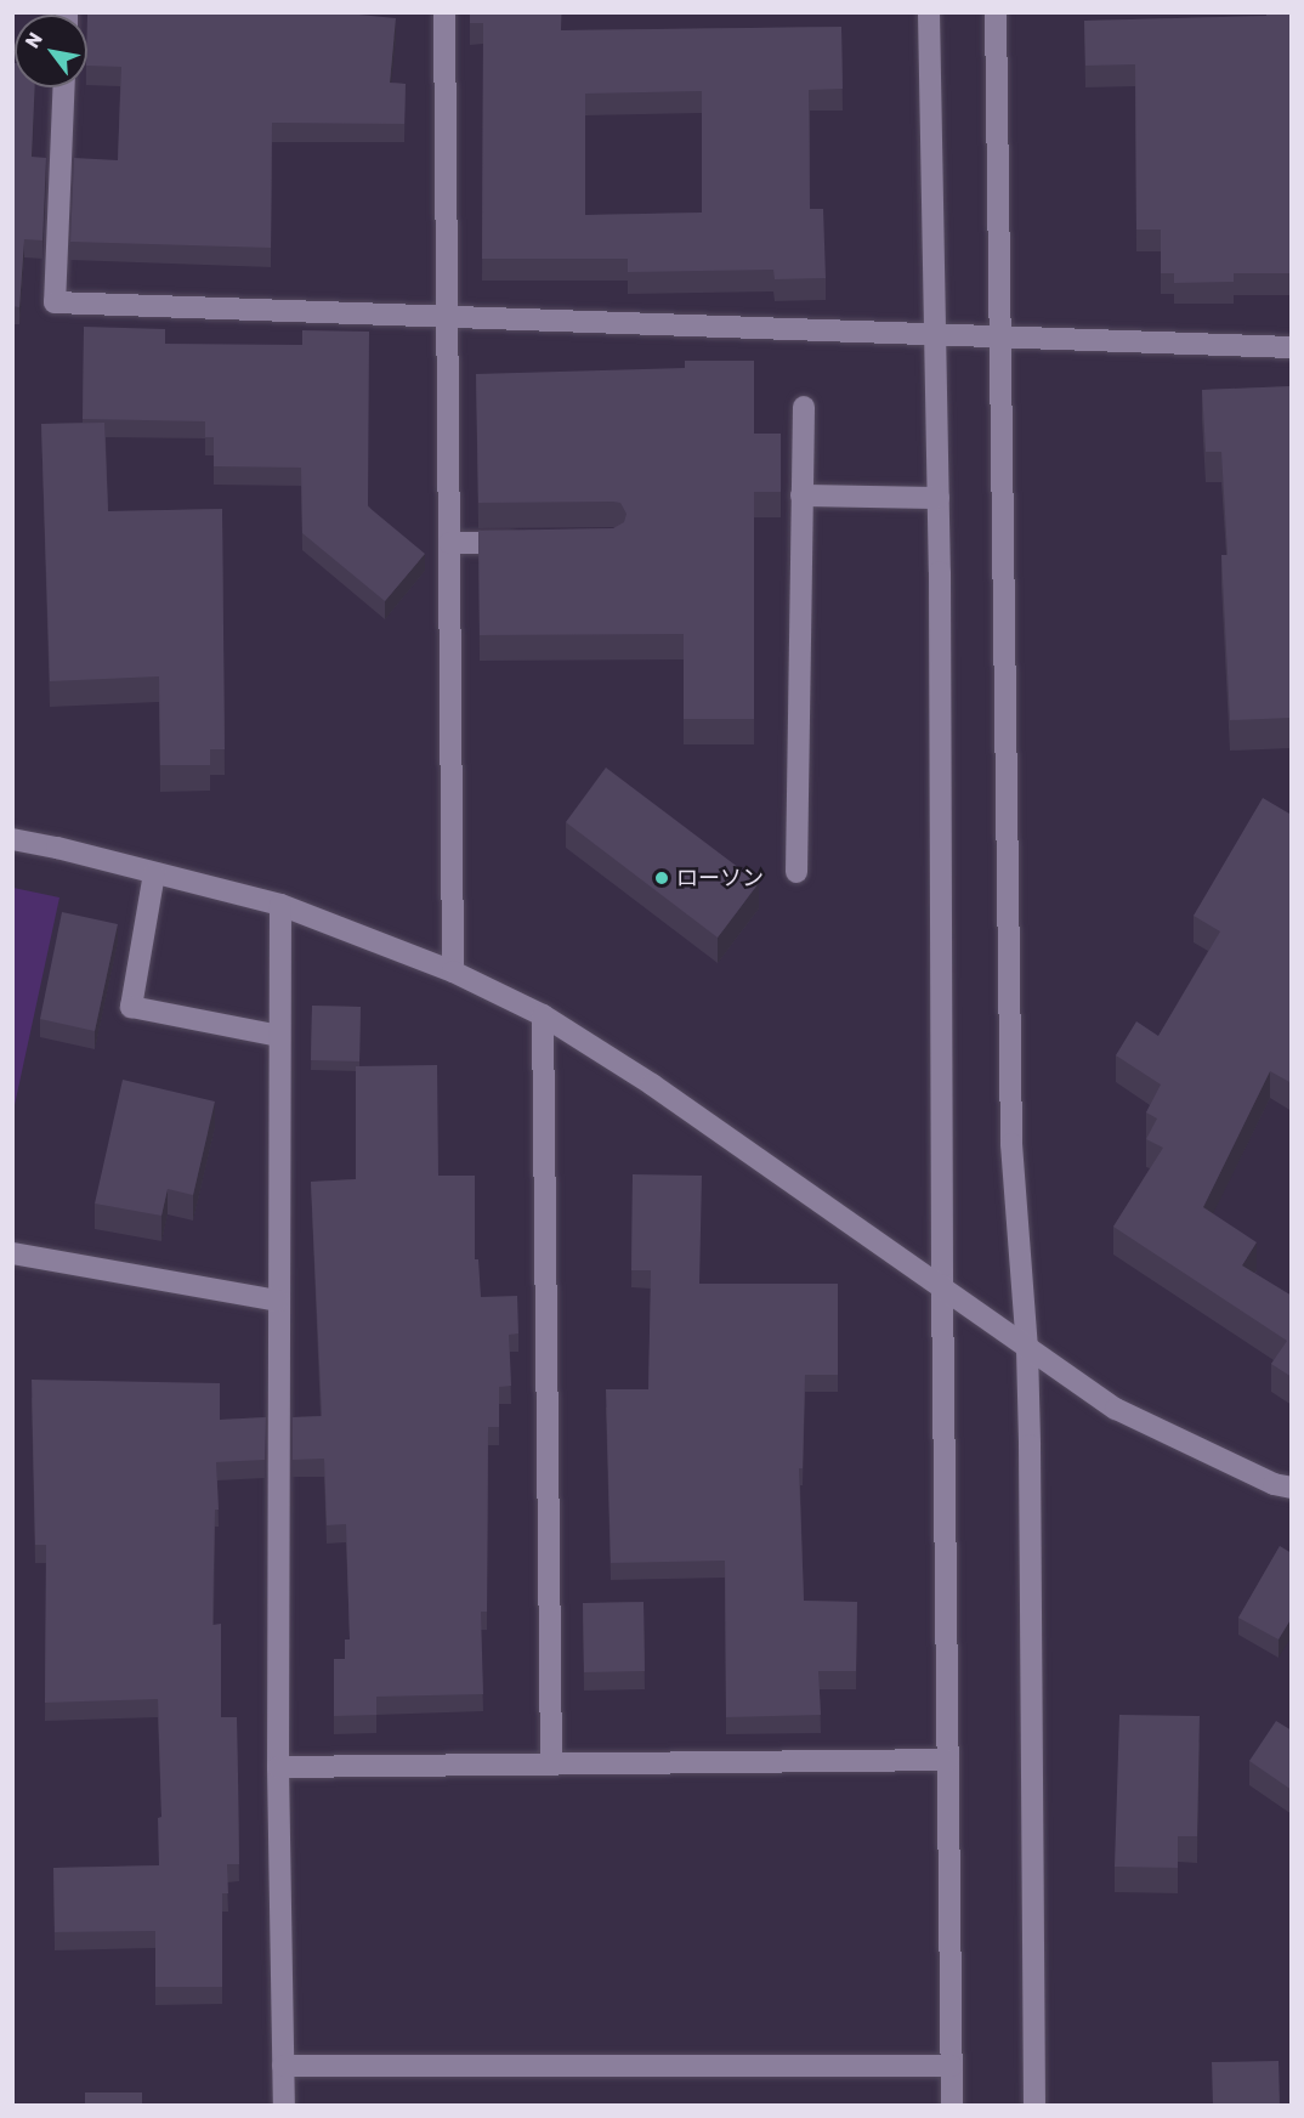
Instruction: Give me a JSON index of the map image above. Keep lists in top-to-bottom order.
{
  "places": ["ローソン"],
  "north": "top left"
}
